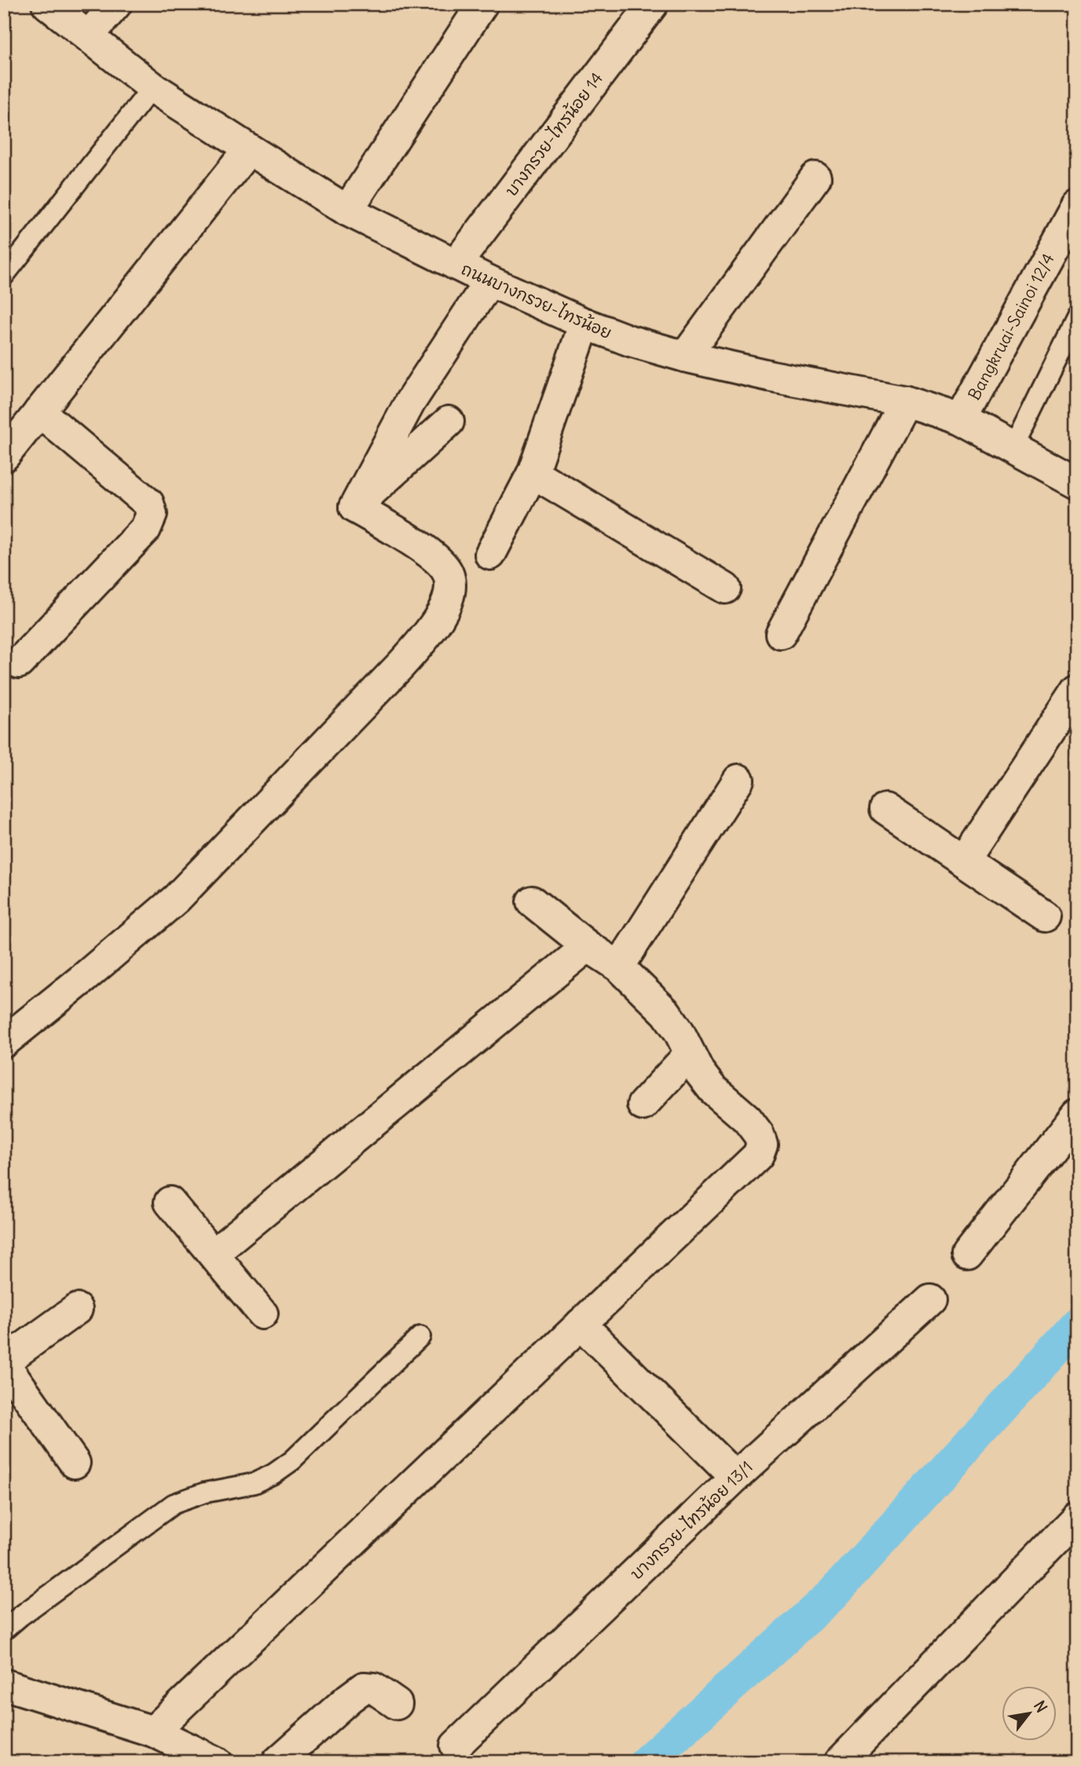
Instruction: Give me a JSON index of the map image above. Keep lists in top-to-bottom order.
{
  "streets": {
    "street": [
      "บางกรวย-ไทรน้อย 14",
      "ถนนบางกรวย-ไทรน้อย",
      "Bangkruai-Sainoi 12/4",
      "บางกรวย-ไทรน้อย 13/1"
    ]
  },
  "crossings": [
    ["บางกรวย-ไทรน้อย 14", "ถนนบางกรวย-ไทรน้อย"],
    ["ถนนบางกรวย-ไทรน้อย", "Bangkruai-Sainoi 12/4"]
  ],
  "north": "top right"
}
